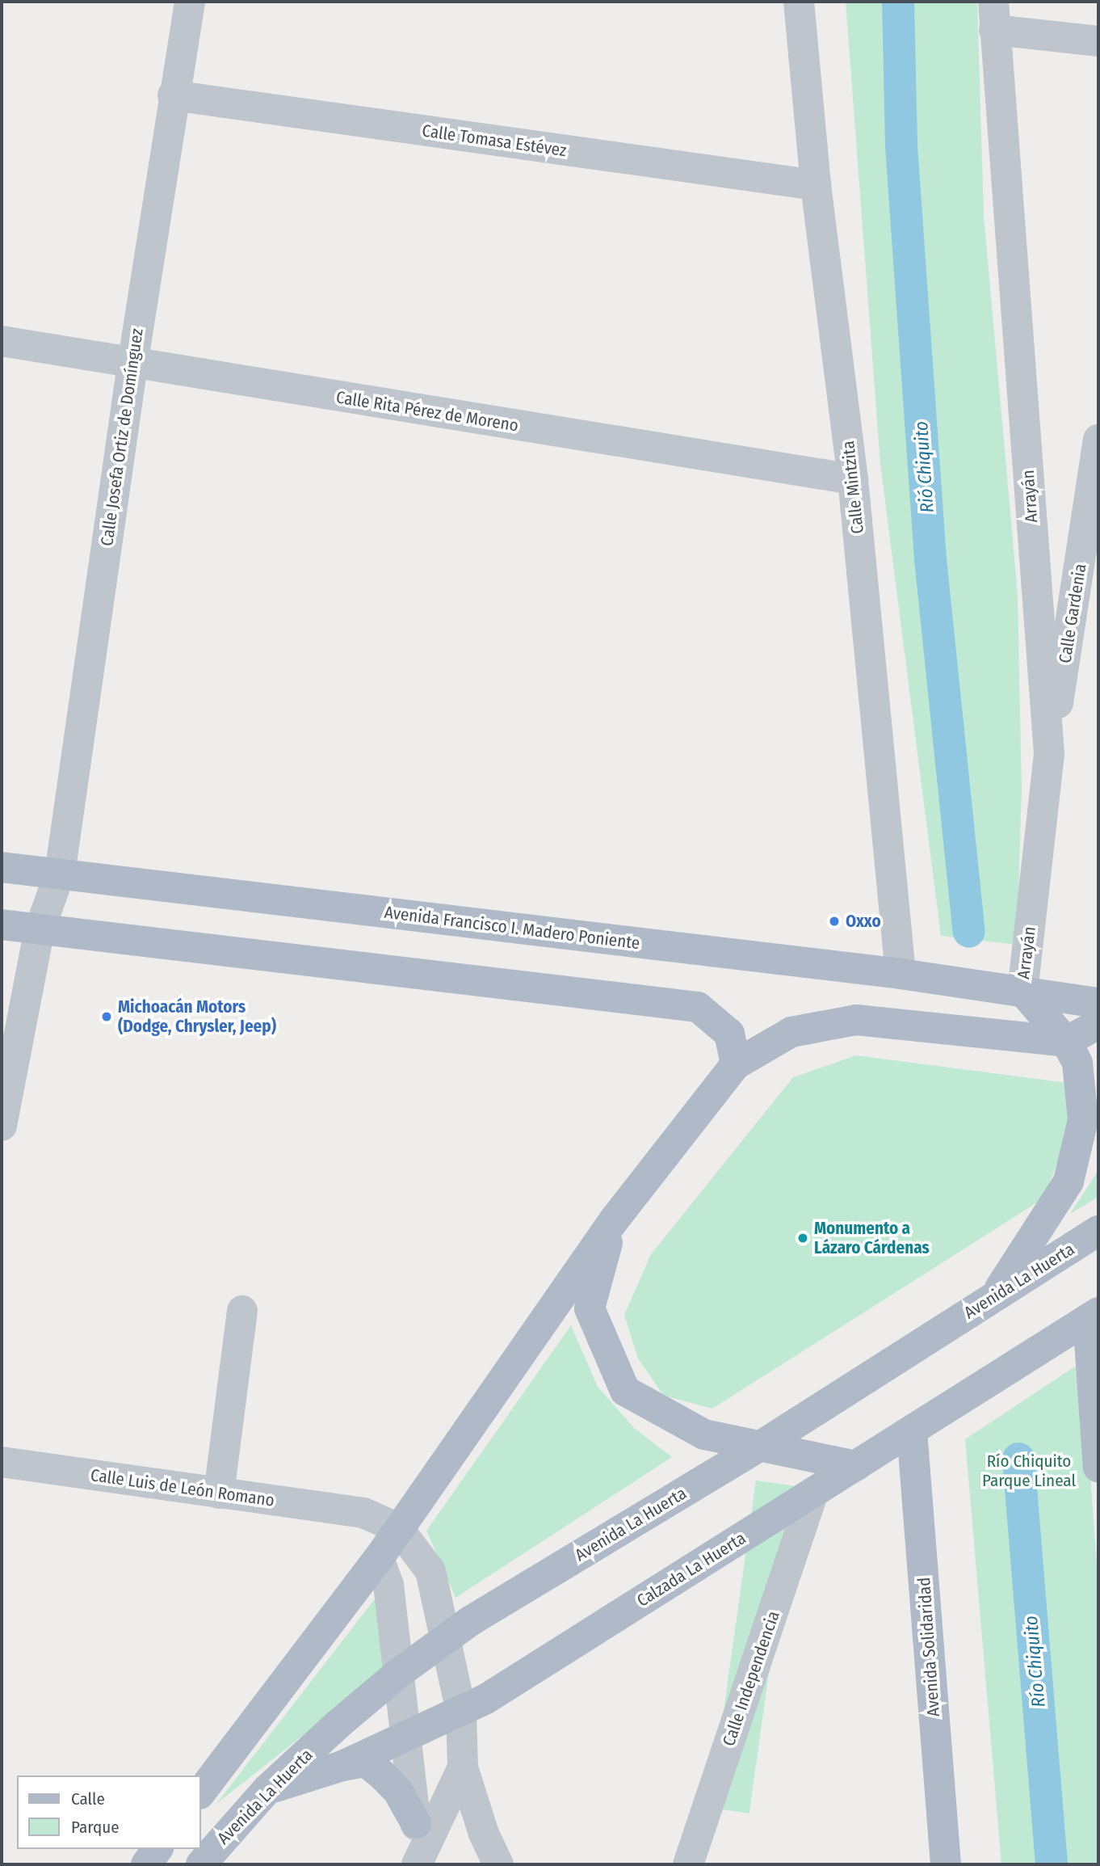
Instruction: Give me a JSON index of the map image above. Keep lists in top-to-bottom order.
{
  "streets": {
    "main road": [
      "Avenida Francisco I. Madero Poniente",
      "Avenida La Huerta",
      "Calzada La Huerta",
      "Avenida Solidaridad"
    ],
    "street": [
      "Calle Tomasa Estévez",
      "Calle Rita Pérez de Moreno",
      "Calle Josefa Ortiz de Domínguez",
      "Calle Mintzita",
      "Arrayán",
      "Calle Gardenia",
      "Calle Luis de León Romano",
      "Calle Independencia"
    ]
  },
  "crossings": [
    ["Calle Tomasa Estévez", "Calle Josefa Ortiz de Domínguez"],
    ["Calle Tomasa Estévez", "Calle Mintzita"],
    ["Calle Rita Pérez de Moreno", "Calle Josefa Ortiz de Domínguez"],
    ["Calle Rita Pérez de Moreno", "Calle Mintzita"],
    ["Calle Josefa Ortiz de Domínguez", "Avenida Francisco I. Madero Poniente"],
    ["Calle Mintzita", "Avenida Francisco I. Madero Poniente"],
    ["Arrayán", "Calle Gardenia"],
    ["Arrayán", "Avenida Francisco I. Madero Poniente"],
    ["Avenida La Huerta", "Calzada La Huerta"],
    ["Calzada La Huerta", "Avenida Solidaridad"],
    ["Calzada La Huerta", "Calle Independencia"]
  ],
  "water": ["Rió Chiquito", "Río Chiquito"],
  "parks": ["Río Chiquito Parque Lineal"],
  "places": ["Oxxo", "Michoacán Motors (Dodge, Chrysler, Jeep)", "Monumento a Lázaro Cárdenas"],
  "legend": ["Calle", "Parque"]
}
